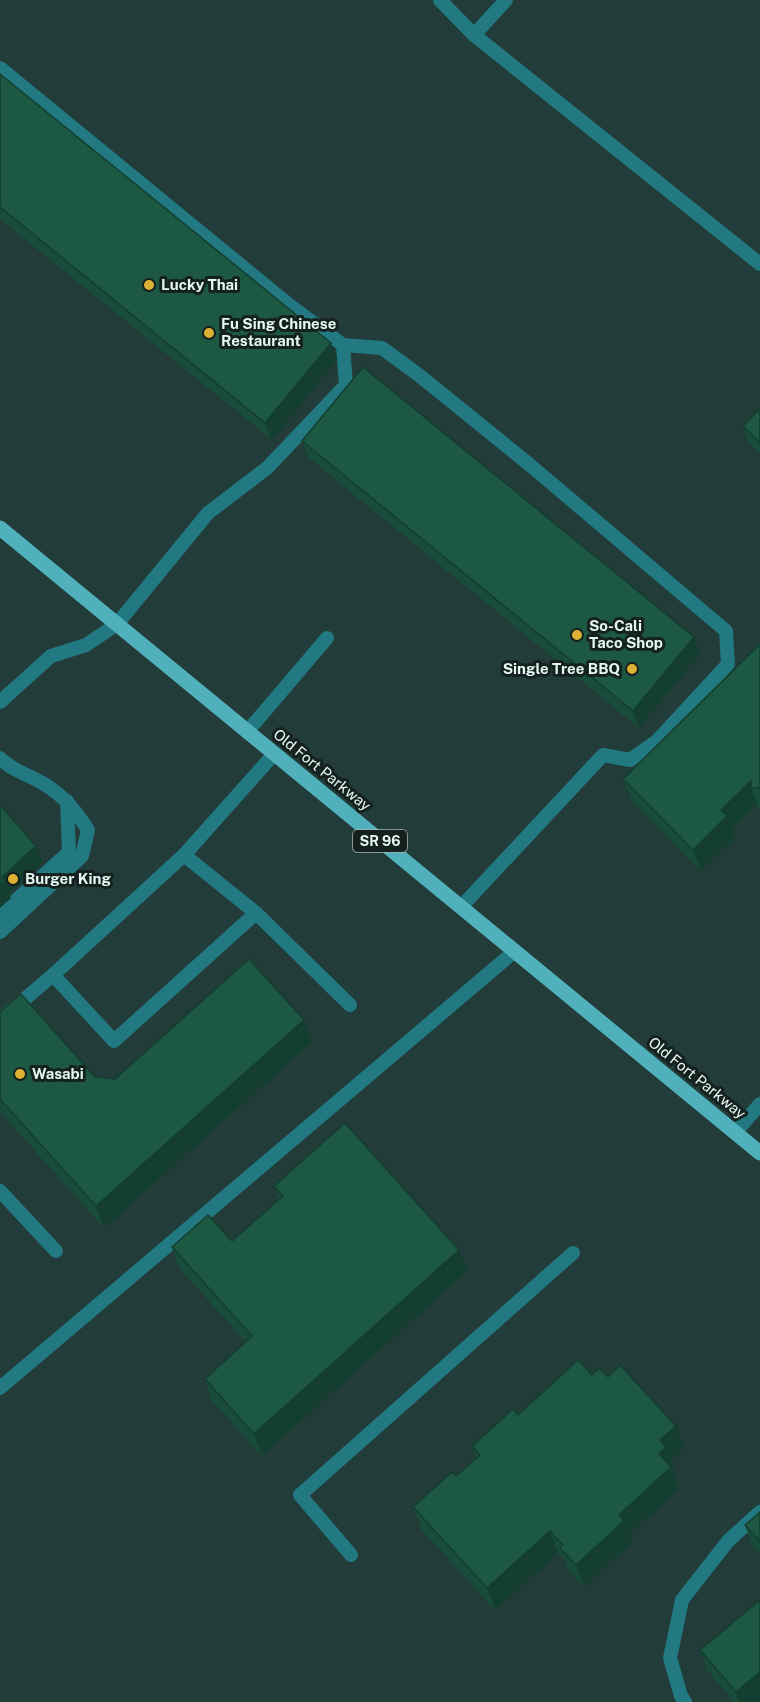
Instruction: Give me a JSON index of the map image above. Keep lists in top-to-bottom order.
{
  "streets": {
    "main road": ["Old Fort Parkway", "SR 96"]
  },
  "places": [
    "Lucky Thai",
    "Fu Sing Chinese Restaurant",
    "So-Cali Taco Shop",
    "Single Tree BBQ",
    "Burger King",
    "Wasabi"
  ]
}
